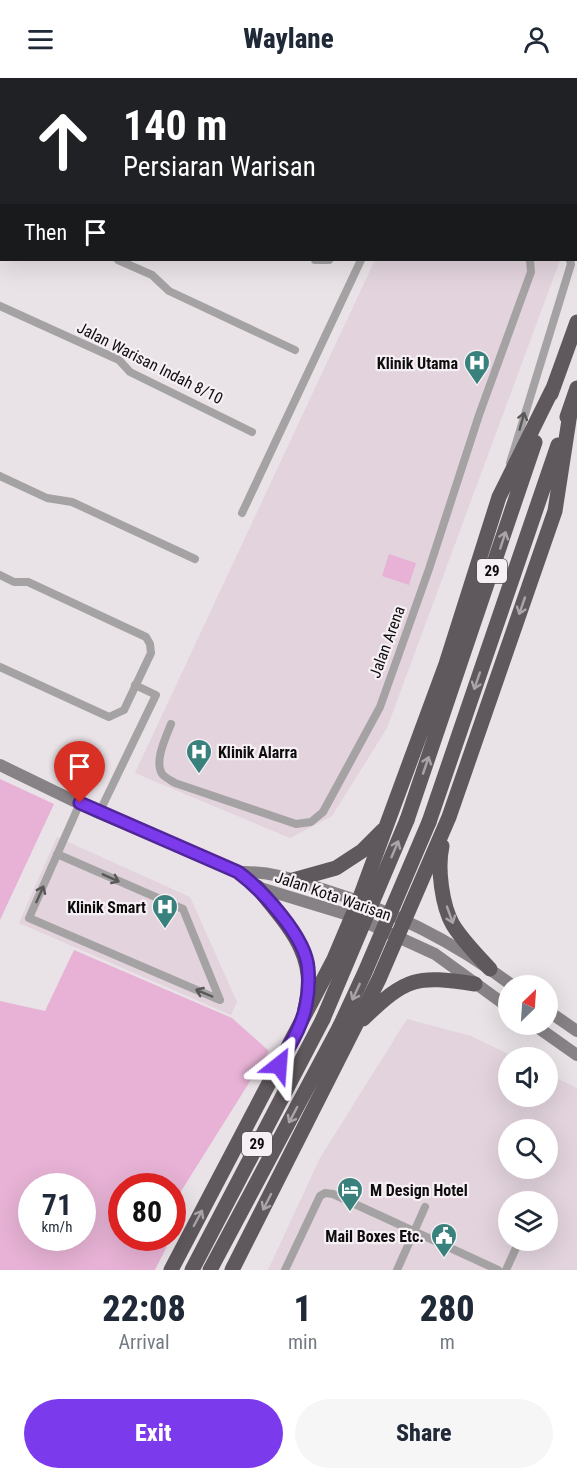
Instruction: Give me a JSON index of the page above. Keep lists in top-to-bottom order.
{
  "streets": {
    "highway": ["29"],
    "street": ["Jalan Warisan Indah 8/10", "Jalan Arena", "Jalan Kota Warisan"]
  },
  "places": {
    "hospital": ["Klinik Utama", "Klinik Alarra", "Klinik Smart"],
    "hotel": ["M Design Hotel"],
    "public building": ["Mail Boxes Etc."]
  },
  "north": "top right",
  "page": {
    "header": "Waylane",
    "turn": ["140 m", "Persiaran Warisan"],
    "then": "Then",
    "speed": "71 km/h",
    "limit": "80",
    "eta": [
      "22:08",
      "Arrival",
      "1",
      "min",
      "280",
      "m"
    ],
    "buttons": ["Exit", "Share"]
  }
}
